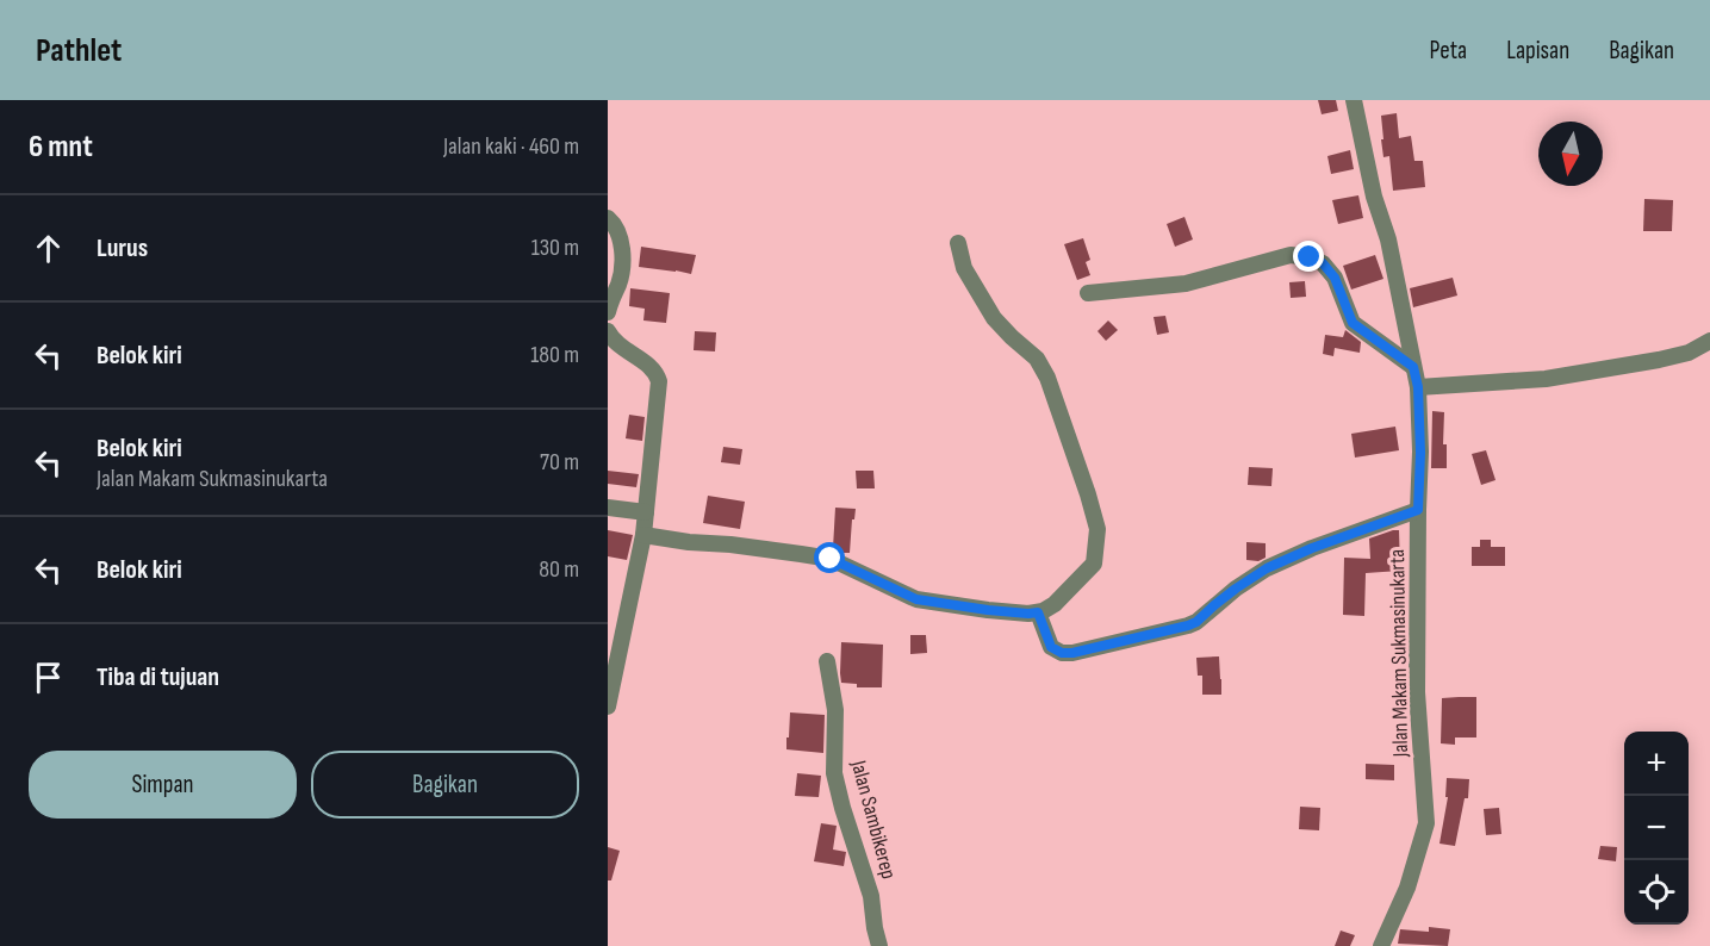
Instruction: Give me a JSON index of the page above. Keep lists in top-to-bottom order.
{
  "streets": {
    "street": ["Jalan Makam Sukmasinukarta", "Jalan Sambikerep"]
  },
  "north": "bottom",
  "page": {
    "header": "Pathlet",
    "nav": ["Peta", "Lapisan", "Bagikan"],
    "heading": ["6 mnt", "Jalan kaki · 460 m"],
    "list": [
      ["Lurus", "130 m"],
      ["Belok kiri", "180 m"],
      ["Belok kiri", "Jalan Makam Sukmasinukarta", "70 m"],
      ["Belok kiri", "80 m"],
      "Tiba di tujuan"
    ],
    "buttons": ["Simpan", "Bagikan"],
    "map_buttons": ["+", "−"]
  }
}
